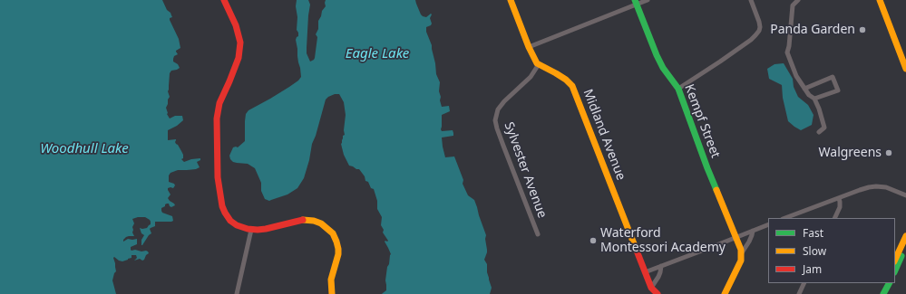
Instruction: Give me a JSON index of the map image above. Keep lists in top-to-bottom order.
{
  "streets": {
    "street": ["Kempf Street", "Midland Avenue", "Sylvester Avenue"]
  },
  "crossings": [
    ["Midland Avenue", "Sylvester Avenue"]
  ],
  "water": ["Eagle Lake", "Woodhull Lake"],
  "places": ["Panda Garden", "Walgreens", "Waterford Montessori Academy"],
  "legend": ["Fast", "Slow", "Jam"]
}
